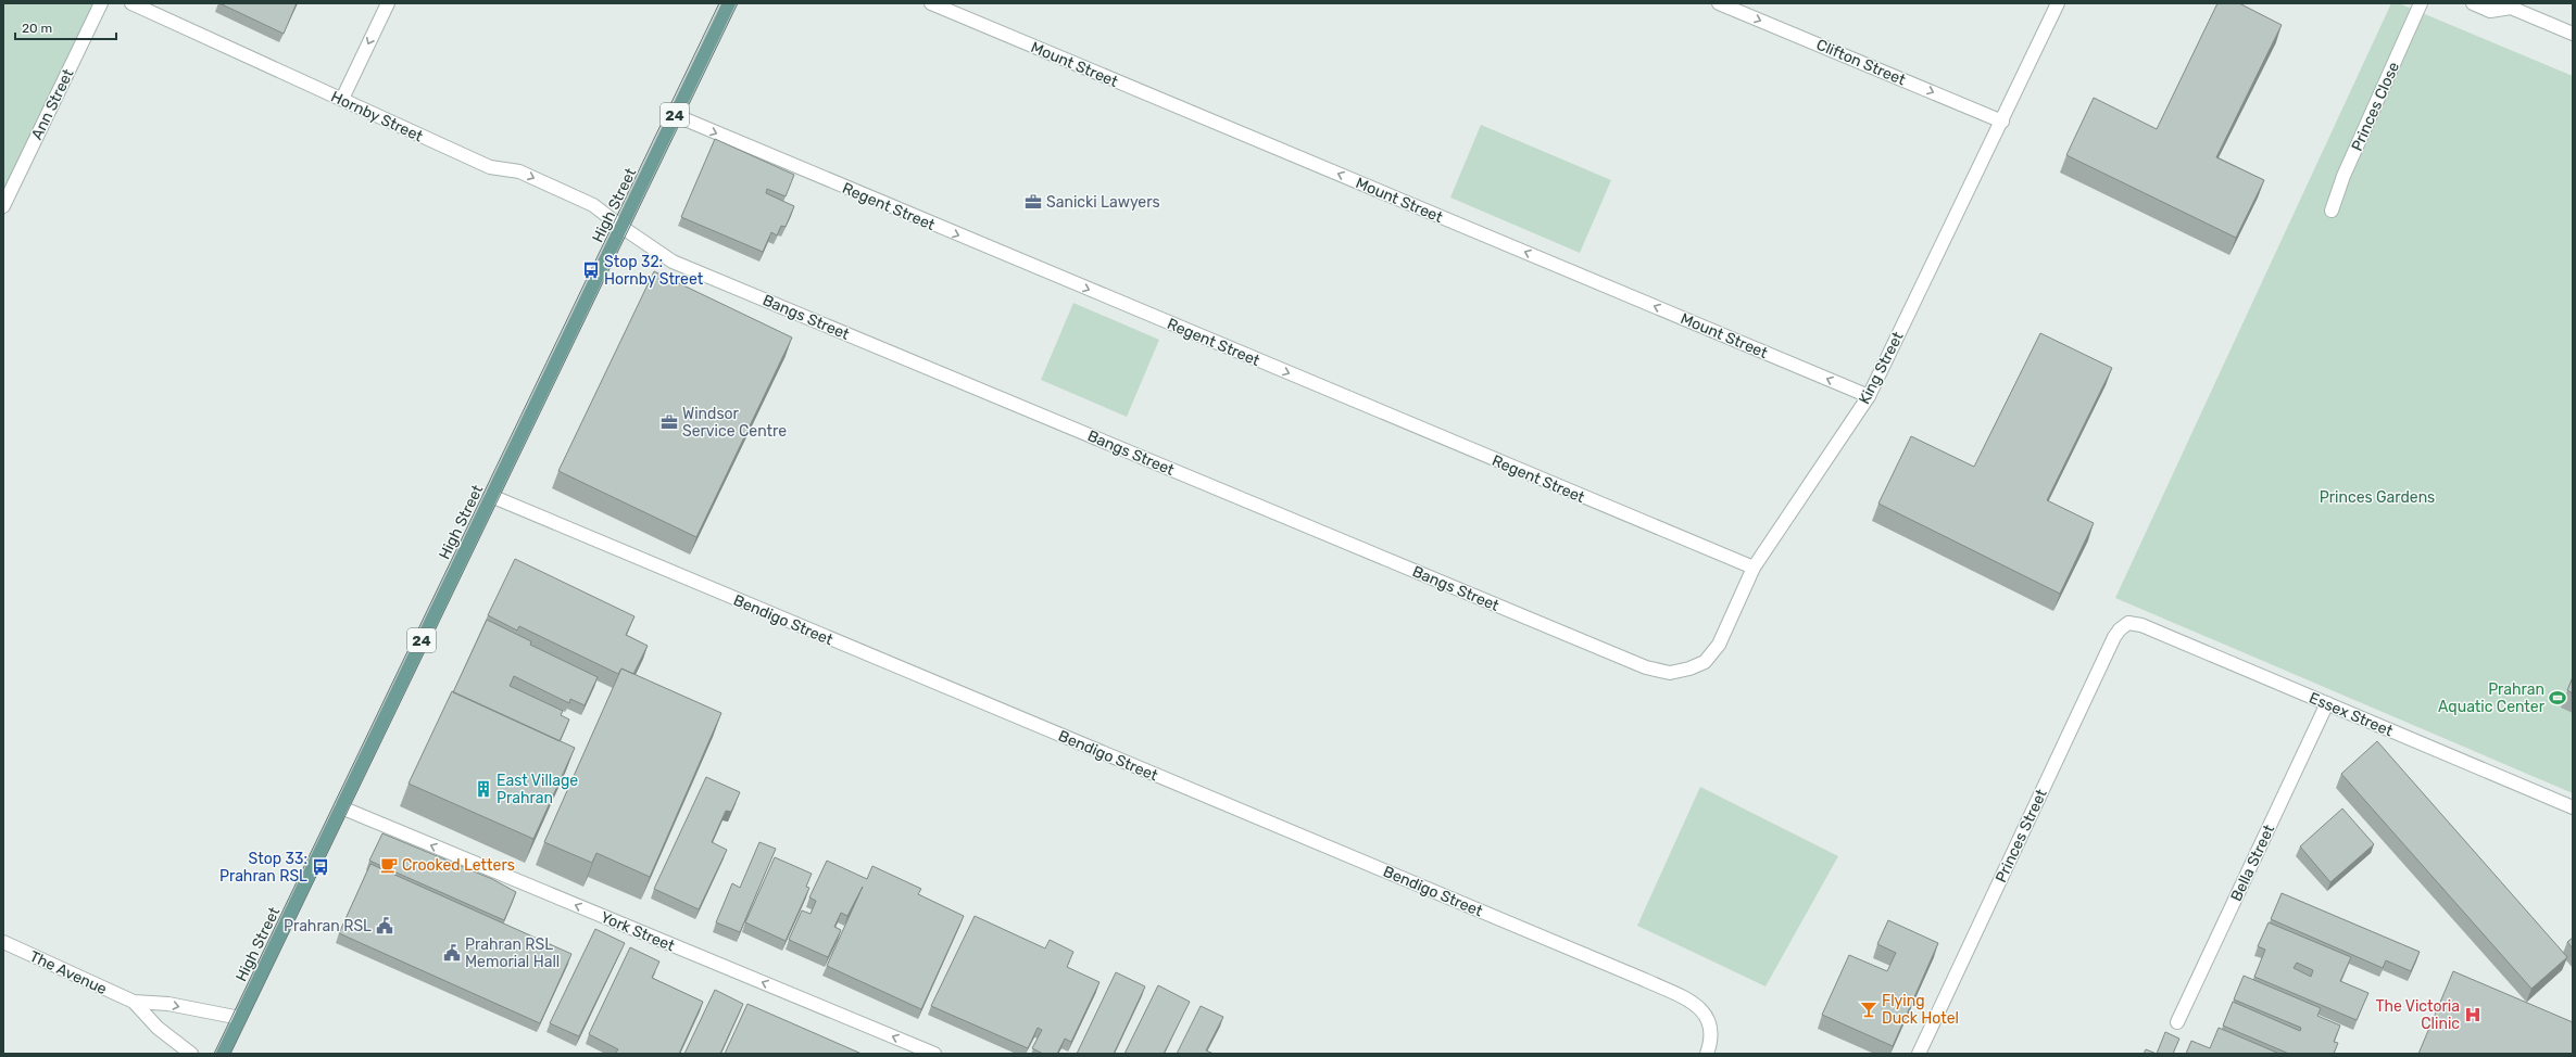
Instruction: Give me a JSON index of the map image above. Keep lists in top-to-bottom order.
{
  "streets": {
    "main road": ["24", "High Street"],
    "street": [
      "Clifton Street",
      "Mount Street",
      "Ann Street",
      "Princes Close",
      "Hornby Street",
      "Regent Street",
      "Bangs Street",
      "King Street",
      "Bendigo Street",
      "Essex Street",
      "Princes Street",
      "Bella Street",
      "York Street",
      "The Avenue"
    ]
  },
  "crossings": [
    ["Clifton Street", "King Street"],
    ["Mount Street", "King Street"],
    ["Hornby Street", "High Street"],
    ["Hornby Street", "Bangs Street"],
    ["High Street", "Regent Street"],
    ["High Street", "Bangs Street"],
    ["High Street", "Bendigo Street"],
    ["High Street", "York Street"],
    ["High Street", "The Avenue"],
    ["Regent Street", "King Street"],
    ["Bangs Street", "King Street"],
    ["Essex Street", "Princes Street"],
    ["Essex Street", "Bella Street"]
  ],
  "one_way": [
    "Clifton Street",
    "Mount Street",
    "Hornby Street",
    "Regent Street",
    "York Street"
  ],
  "parks": ["Princes Gardens"],
  "places": {
    "office": ["Sanicki Lawyers", "Windsor Service Centre"],
    "bus stop": ["Stop 32: Hornby Street", "Stop 33: Prahran RSL"],
    "sports": ["Prahran Aquatic Center"],
    "building": ["East Village Prahran"],
    "cafe": ["Crooked Letters"],
    "public building": ["Prahran RSL", "Prahran RSL Memorial Hall"],
    "bar": ["Flying Duck Hotel"],
    "hospital": ["The Victoria Clinic"]
  },
  "scale_bar": "20 m"
}
